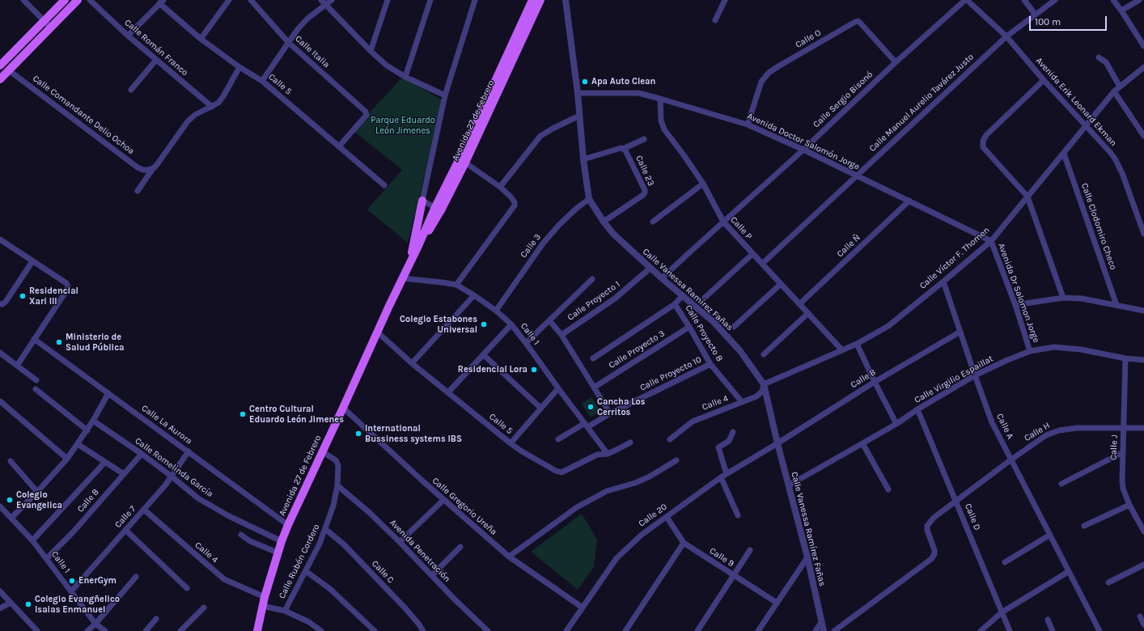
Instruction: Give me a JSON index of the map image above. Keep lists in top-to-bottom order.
{
  "streets": {
    "main road": ["Avenida 27 de Febrero"],
    "street": [
      "Calle O",
      "Calle Román Franco",
      "Calle Italia",
      "Calle 5",
      "Calle Sergio Bisonó",
      "Avenida Erik Leonard Ekman",
      "Calle Manuel Aurelio Tavárez Justo",
      "Calle Comandante Delio Ochoa",
      "Avenida Doctor Salomón Jorge",
      "Calle 23",
      "Calle Clodomiro Checo",
      "Calle P",
      "Calle 3",
      "Calle Ñ",
      "Calle Víctor F. Thomen",
      "Calle Vanessa Ramírez Fañas",
      "Avenida Dr Salomon Jorge",
      "Calle Proyecto 1",
      "Calle Proyecto 8",
      "Calle 1",
      "Calle Proyecto 3",
      "Calle Proyecto 10",
      "Calle B",
      "Calle Virgilio Espaillat",
      "Calle 4",
      "Calle La Aurora",
      "Calle A",
      "Calle H",
      "Calle J",
      "Calle Romelinda García",
      "Calle 8",
      "Calle Gregorio Ureña",
      "Calle 20",
      "Calle 7",
      "Calle D",
      "Avenida Penetración",
      "Calle 9",
      "Calle Rubén Cordero",
      "Calle C"
    ]
  },
  "crossings": [
    ["Calle O", "Calle Sergio Bisonó"],
    ["Calle O", "Avenida Doctor Salomón Jorge"],
    ["Calle Italia", "Calle 5"],
    ["Calle 5", "Avenida 27 de Febrero"],
    ["Calle 5", "Calle 1"],
    ["Calle Sergio Bisonó", "Avenida Erik Leonard Ekman"],
    ["Calle Sergio Bisonó", "Avenida Doctor Salomón Jorge"],
    ["Calle Sergio Bisonó", "Calle P"],
    ["Calle Sergio Bisonó", "Calle Vanessa Ramírez Fañas"],
    ["Avenida Erik Leonard Ekman", "Calle Manuel Aurelio Tavárez Justo"],
    ["Avenida Erik Leonard Ekman", "Calle Víctor F. Thomen"],
    ["Calle Manuel Aurelio Tavárez Justo", "Avenida Doctor Salomón Jorge"],
    ["Calle Manuel Aurelio Tavárez Justo", "Calle P"],
    ["Avenida 27 de Febrero", "Calle 1"],
    ["Avenida 27 de Febrero", "Calle 4"],
    ["Avenida 27 de Febrero", "Calle La Aurora"],
    ["Avenida 27 de Febrero", "Calle Romelinda García"],
    ["Avenida 27 de Febrero", "Calle Gregorio Ureña"],
    ["Avenida 27 de Febrero", "Calle Rubén Cordero"],
    ["Avenida Doctor Salomón Jorge", "Calle P"],
    ["Avenida Doctor Salomón Jorge", "Calle Ñ"],
    ["Avenida Doctor Salomón Jorge", "Calle Víctor F. Thomen"],
    ["Avenida Doctor Salomón Jorge", "Calle Vanessa Ramírez Fañas"],
    ["Avenida Doctor Salomón Jorge", "Avenida Dr Salomon Jorge"],
    ["Calle 23", "Calle Vanessa Ramírez Fañas"],
    ["Calle Clodomiro Checo", "Calle Víctor F. Thomen"],
    ["Calle P", "Calle Ñ"],
    ["Calle P", "Calle Víctor F. Thomen"],
    ["Calle 3", "Calle Vanessa Ramírez Fañas"],
    ["Calle 3", "Calle 1"],
    ["Calle Víctor F. Thomen", "Calle Vanessa Ramírez Fañas"],
    ["Calle Víctor F. Thomen", "Avenida Dr Salomon Jorge"],
    ["Calle Víctor F. Thomen", "Calle 4"],
    ["Calle Víctor F. Thomen", "Calle A"],
    ["Calle Vanessa Ramírez Fañas", "Calle Proyecto 1"],
    ["Calle Vanessa Ramírez Fañas", "Calle B"],
    ["Calle Vanessa Ramírez Fañas", "Calle Virgilio Espaillat"],
    ["Calle Vanessa Ramírez Fañas", "Calle 4"],
    ["Calle Vanessa Ramírez Fañas", "Calle 20"],
    ["Avenida Dr Salomon Jorge", "Calle Virgilio Espaillat"],
    ["Calle Proyecto 8", "Calle Proyecto 3"],
    ["Calle Proyecto 8", "Calle Proyecto 10"],
    ["Calle Proyecto 8", "Calle 4"],
    ["Calle 1", "Calle Proyecto 10"],
    ["Calle 1", "Calle 8"],
    ["Calle 1", "Calle 7"],
    ["Calle B", "Calle A"],
    ["Calle B", "Calle 20"],
    ["Calle Virgilio Espaillat", "Calle A"],
    ["Calle Virgilio Espaillat", "Calle J"],
    ["Calle Virgilio Espaillat", "Calle D"],
    ["Calle 4", "Calle 7"],
    ["Calle La Aurora", "Calle 7"],
    ["Calle A", "Calle H"],
    ["Calle H", "Calle J"],
    ["Calle H", "Calle D"],
    ["Calle Romelinda García", "Calle 8"],
    ["Calle Romelinda García", "Calle 7"],
    ["Calle Gregorio Ureña", "Calle 20"],
    ["Calle 20", "Calle 9"],
    ["Avenida Penetración", "Calle Rubén Cordero"],
    ["Calle Rubén Cordero", "Calle C"]
  ],
  "parks": ["Parque Eduardo León Jimenes"],
  "places": [
    "Apa Auto Clean",
    "Residencial Xari III",
    "Colegio Estabones Universal",
    "Ministerio de Salud Pública",
    "Residencial Lora",
    "Cancha Los Cerritos",
    "Centro Cultural Eduardo León Jimenes",
    "International Bussiness systems IBS",
    "Colegio Evangelica",
    "EnerGym",
    "Colegio Evangñelico Isaias Enmanuel"
  ],
  "scale_bar": "100 m"
}
